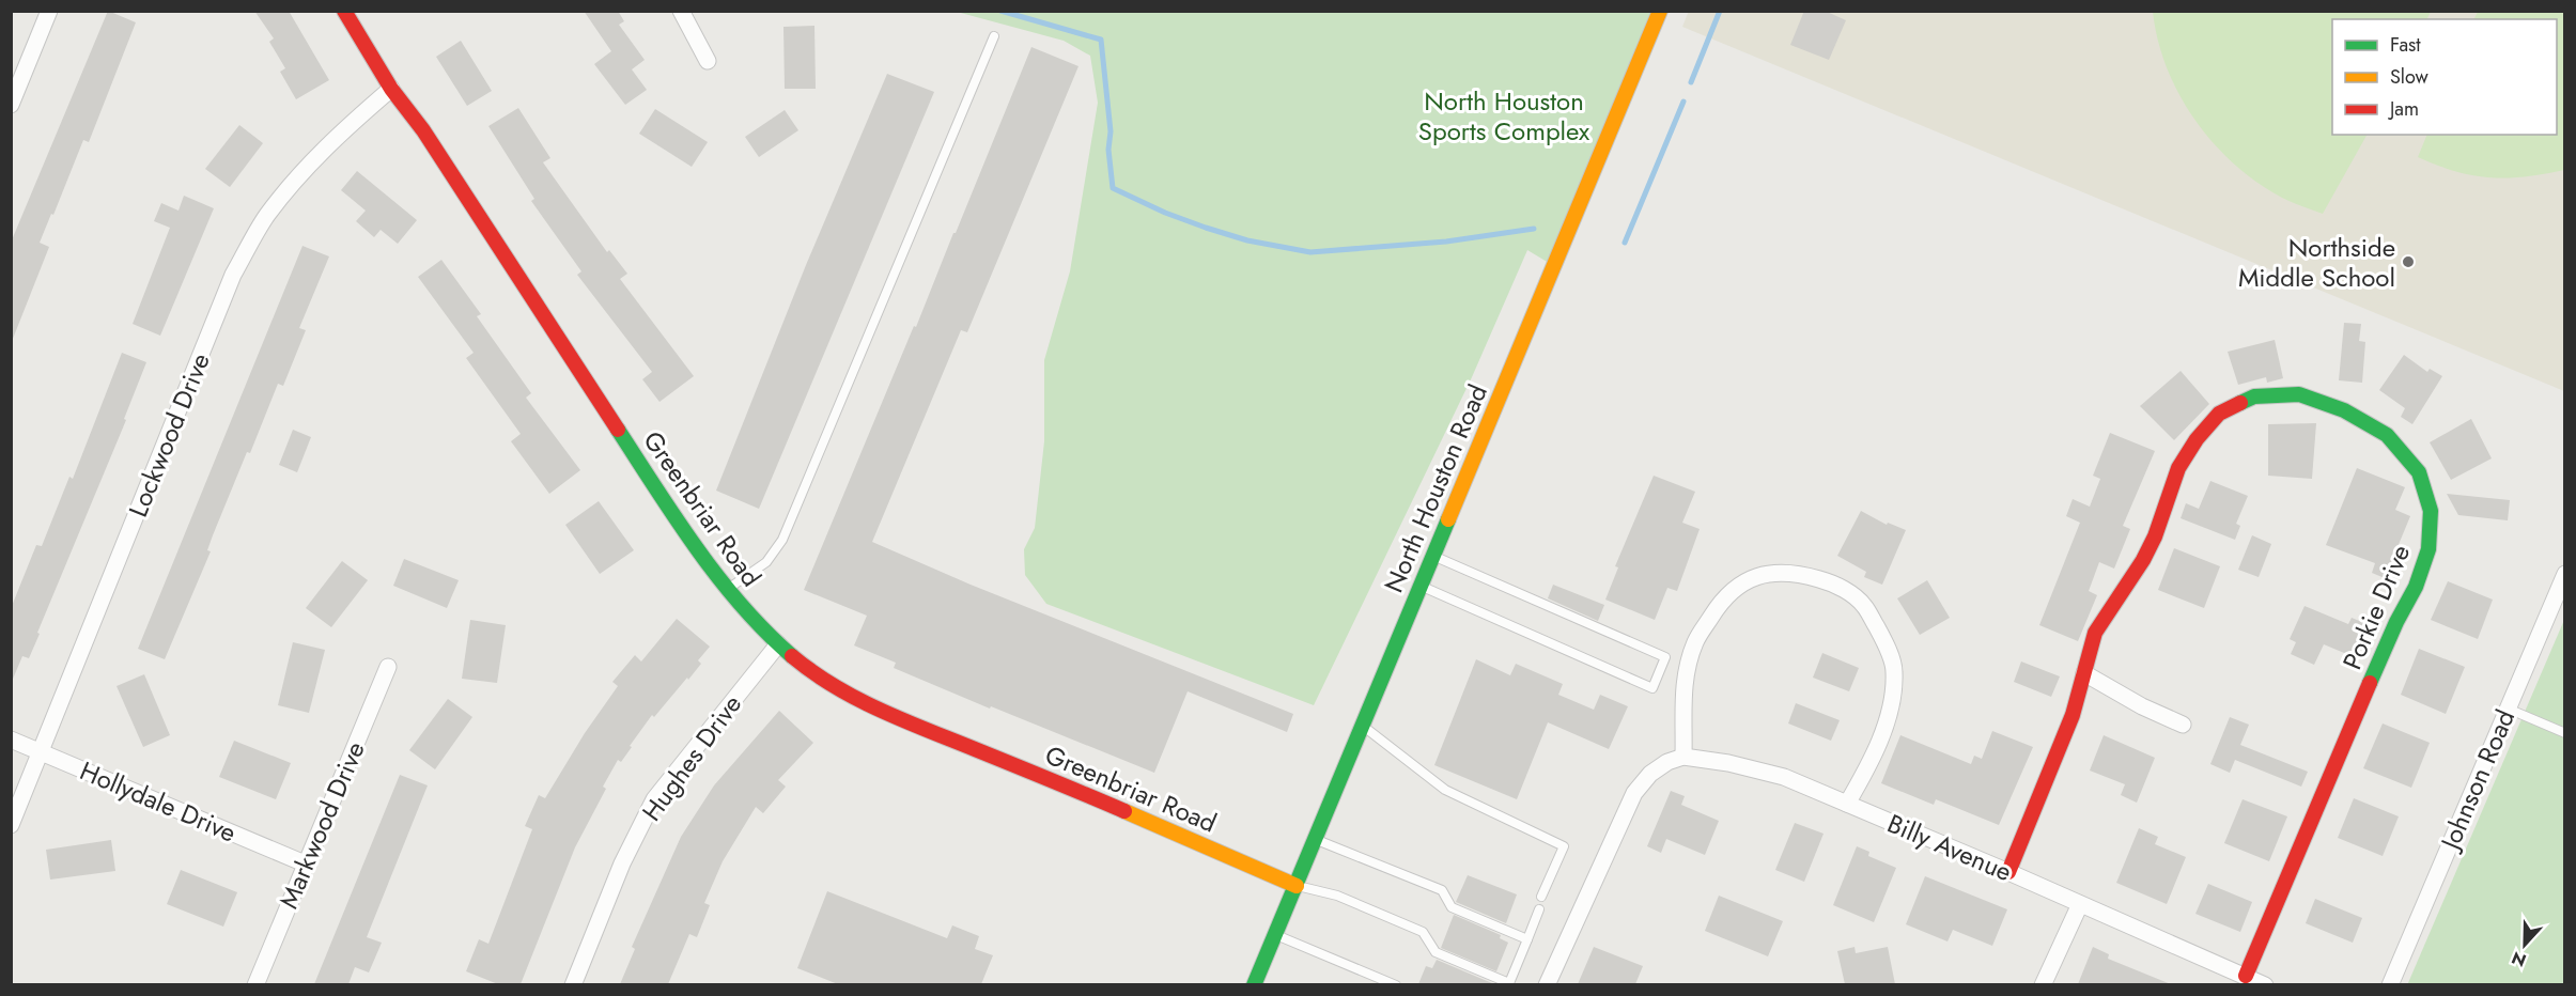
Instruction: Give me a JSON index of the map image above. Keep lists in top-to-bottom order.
{
  "streets": {
    "street": [
      "Lockwood Drive",
      "North Houston Road",
      "Greenbriar Road",
      "Porkie Drive",
      "Hughes Drive",
      "Johnson Road",
      "Hollydale Drive",
      "Markwood Drive",
      "Billy Avenue"
    ]
  },
  "crossings": [
    ["Lockwood Drive", "Greenbriar Road"],
    ["Lockwood Drive", "Hollydale Drive"],
    ["North Houston Road", "Greenbriar Road"],
    ["Greenbriar Road", "Hughes Drive"],
    ["Porkie Drive", "Billy Avenue"],
    ["Hollydale Drive", "Markwood Drive"]
  ],
  "parks": ["North Houston Sports Complex"],
  "places": ["Northside Middle School"],
  "legend": ["Fast", "Slow", "Jam"],
  "north": "bottom"
}
